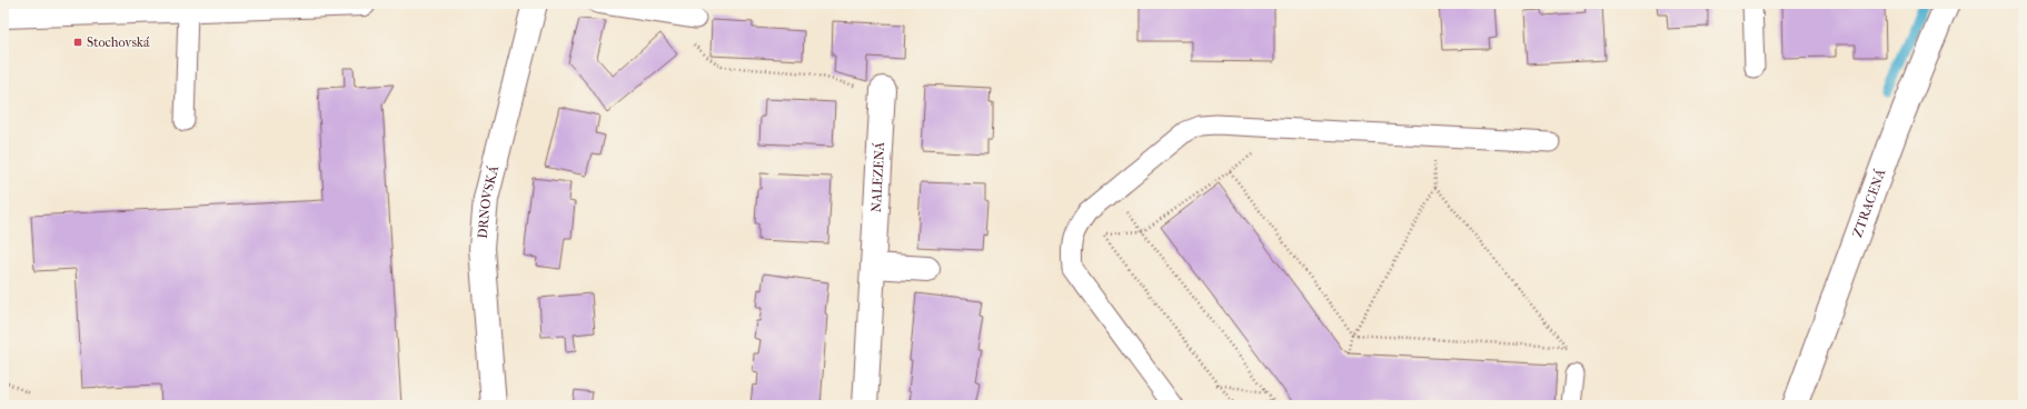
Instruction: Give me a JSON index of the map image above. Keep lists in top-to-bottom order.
{
  "streets": {
    "street": ["NALEZENÁ", "DRNOVSKÁ", "ZTRACENÁ"]
  },
  "places": {
    "transit": ["Stochovská"]
  }
}
